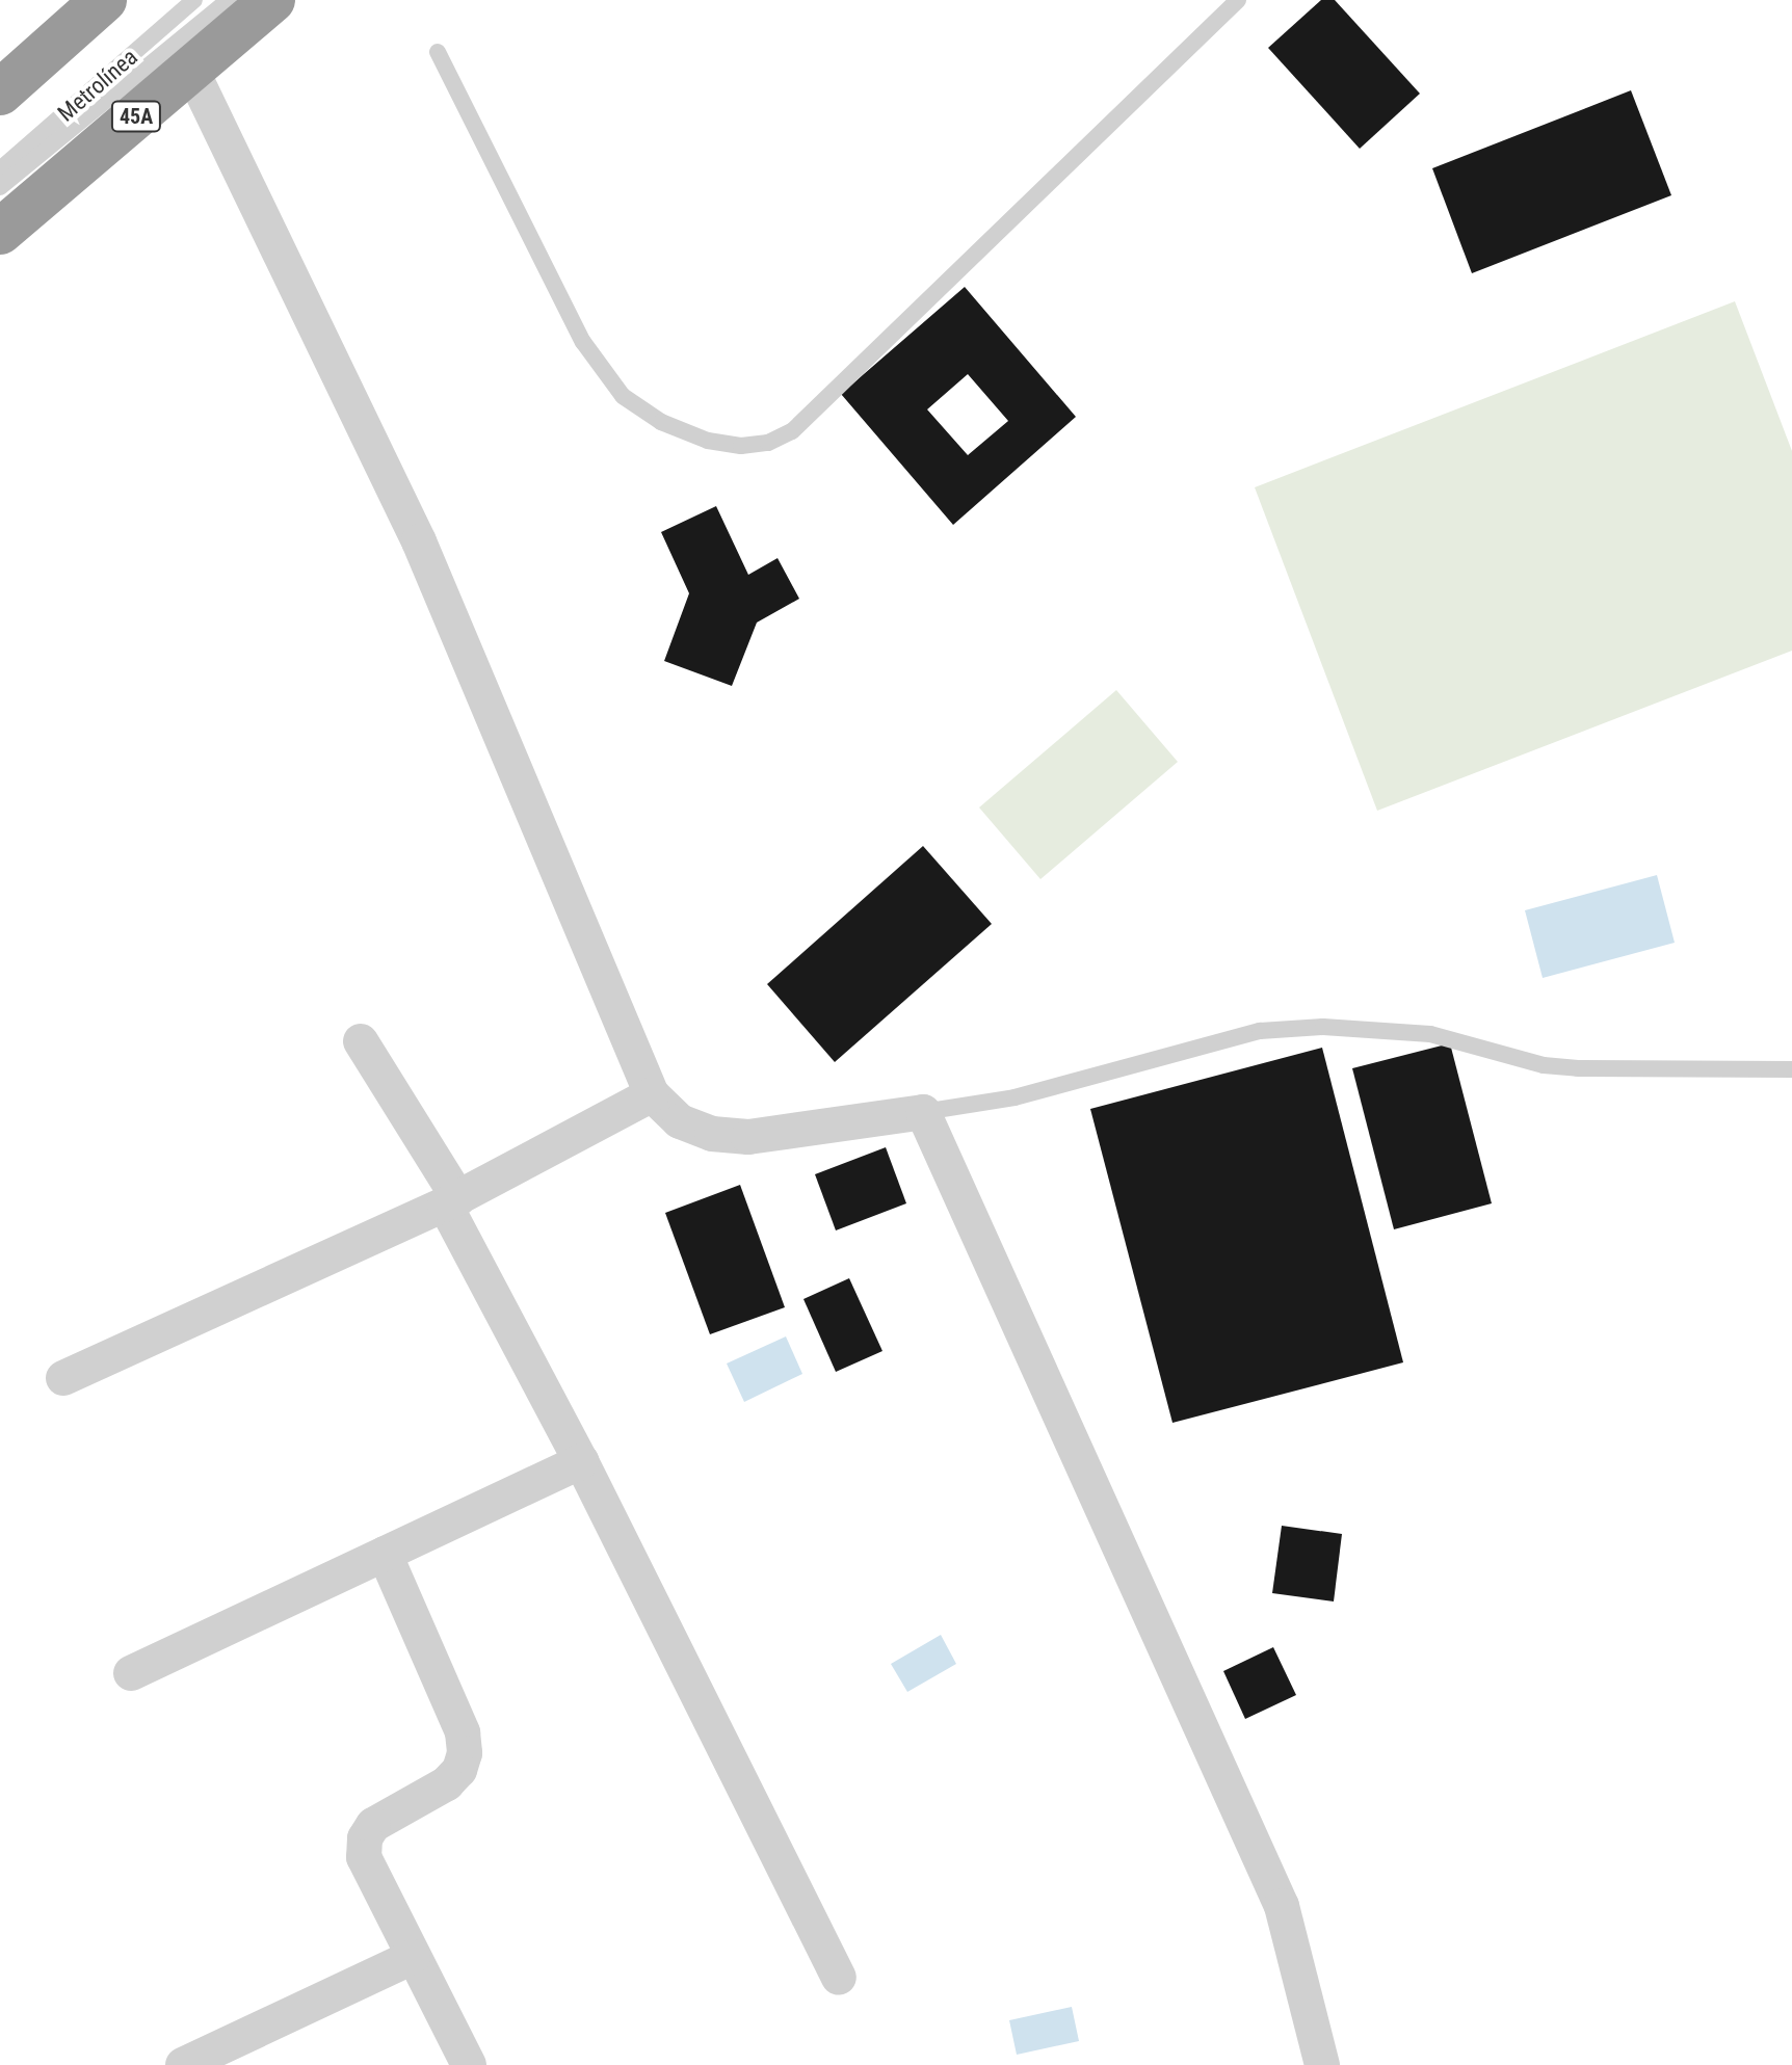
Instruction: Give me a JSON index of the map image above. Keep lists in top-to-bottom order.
{
  "streets": {
    "highway": ["45A"],
    "lane": ["Metrolínea"]
  }
}
